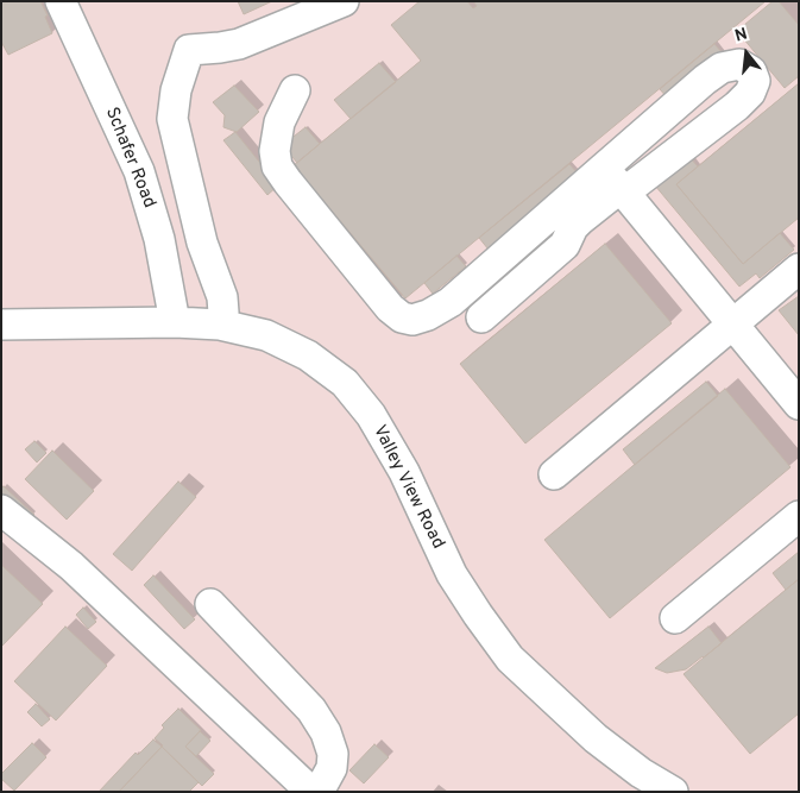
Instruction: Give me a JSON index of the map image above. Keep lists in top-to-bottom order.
{
  "streets": {
    "street": ["Schafer Road", "Valley View Road"]
  },
  "crossings": [
    ["Schafer Road", "Valley View Road"]
  ],
  "north": "top"
}
